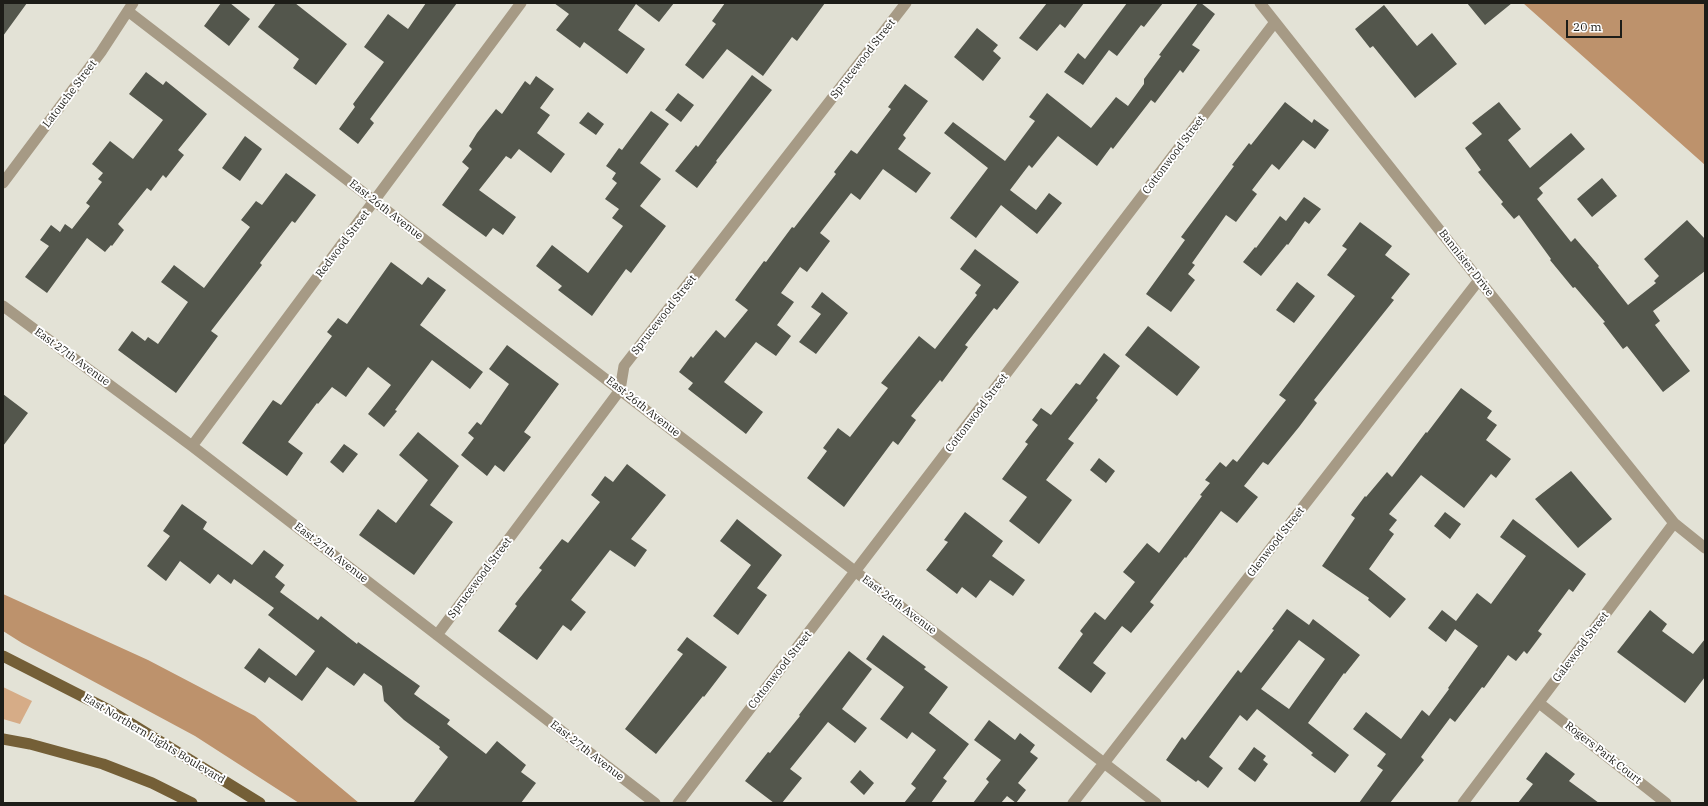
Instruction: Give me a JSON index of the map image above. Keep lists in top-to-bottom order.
{
  "streets": {
    "main road": ["East Northern Lights Boulevard"],
    "street": [
      "Sprucewood Street",
      "Latouche Street",
      "Cottonwood Street",
      "East 26th Avenue",
      "Redwood Street",
      "Bannister Drive",
      "East 27th Avenue",
      "Glenwood Street",
      "Galewood Street",
      "Rogers Park Court"
    ]
  },
  "crossings": [
    ["Sprucewood Street", "East 26th Avenue"],
    ["Sprucewood Street", "East 27th Avenue"],
    ["Latouche Street", "East 26th Avenue"],
    ["Cottonwood Street", "East 26th Avenue"],
    ["Cottonwood Street", "Bannister Drive"],
    ["East 26th Avenue", "Redwood Street"],
    ["East 26th Avenue", "Glenwood Street"],
    ["Redwood Street", "East 27th Avenue"],
    ["Bannister Drive", "Glenwood Street"],
    ["Bannister Drive", "Galewood Street"],
    ["Galewood Street", "Rogers Park Court"]
  ],
  "scale_bar": "20 m"
}
